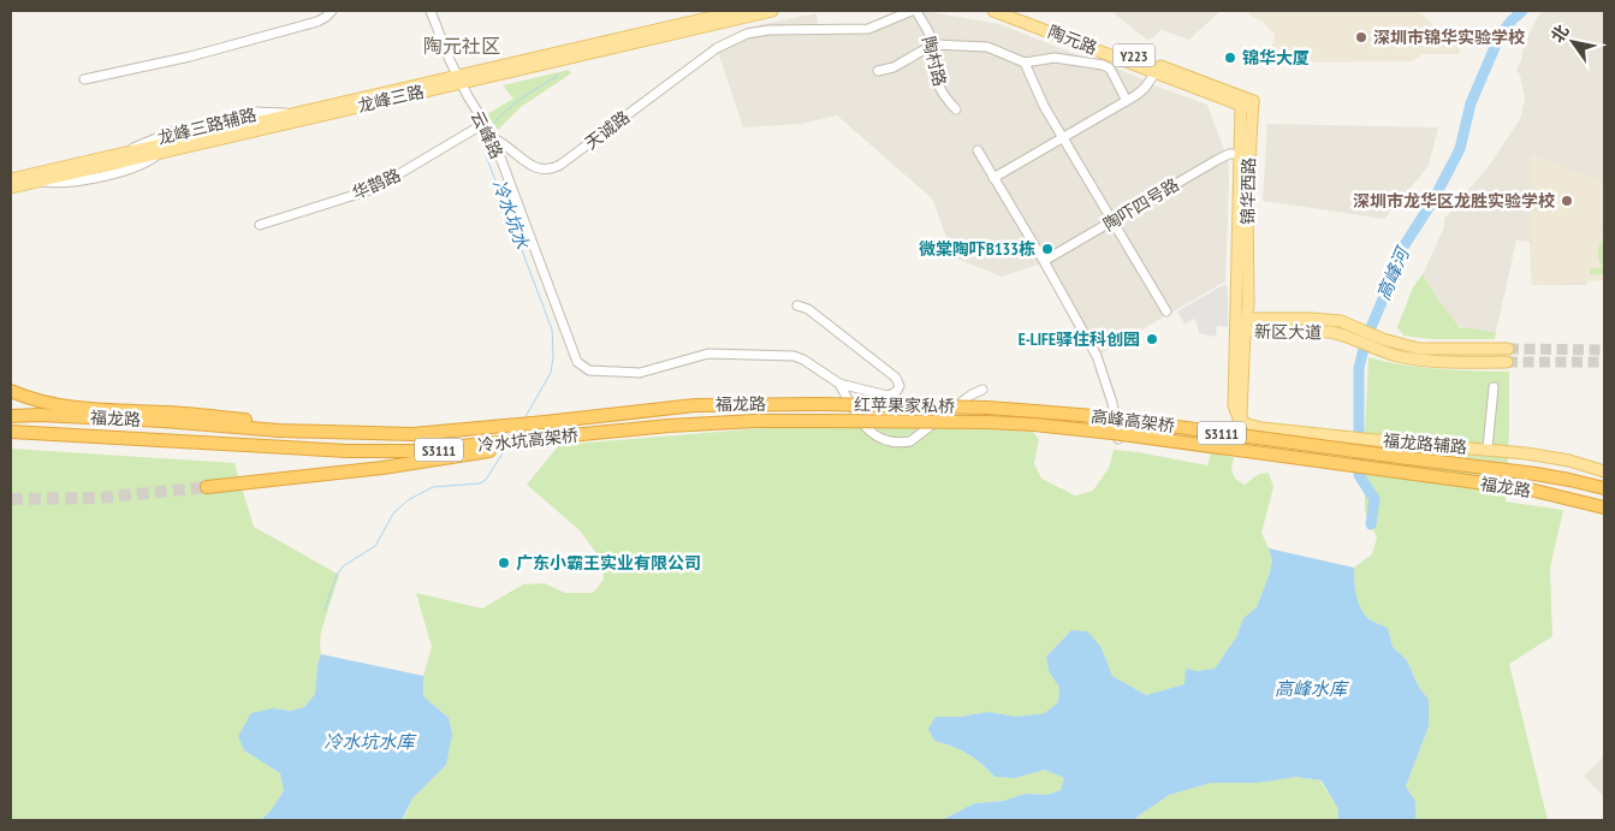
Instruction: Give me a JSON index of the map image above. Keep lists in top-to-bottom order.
{
  "streets": {
    "highway": [
      "福龙路",
      "红苹果家私桥",
      "高峰高架桥",
      "S3111",
      "冷水坑高架桥"
    ],
    "main road": [
      "陶元路",
      "Y223",
      "龙峰三路",
      "锦华西路",
      "新区大道",
      "福龙路辅路"
    ],
    "street": [
      "陶村路",
      "天诚路",
      "云峰路",
      "华鹊路",
      "陶吓四号路"
    ]
  },
  "crossings": [
    ["陶元路", "锦华西路"],
    ["龙峰三路", "云峰路"],
    ["天诚路", "云峰路"],
    ["天诚路", "华鹊路"],
    ["云峰路", "华鹊路"],
    ["锦华西路", "陶吓四号路"],
    ["锦华西路", "新区大道"],
    ["锦华西路", "福龙路辅路"],
    ["福龙路", "红苹果家私桥"],
    ["福龙路", "高峰高架桥"],
    ["福龙路", "冷水坑高架桥"],
    ["红苹果家私桥", "高峰高架桥"]
  ],
  "districts": ["陶元社区"],
  "water": [
    "冷水坑水",
    "高峰河",
    "高峰水库",
    "冷水坑水库"
  ],
  "places": [
    "深圳市锦华实验学校",
    "锦华大厦",
    "深圳市龙华区龙胜实验学校",
    "微棠陶吓B133栋",
    "E-LIFE驿住科创园",
    "广东小霸王实业有限公司"
  ],
  "north": "top left"
}
